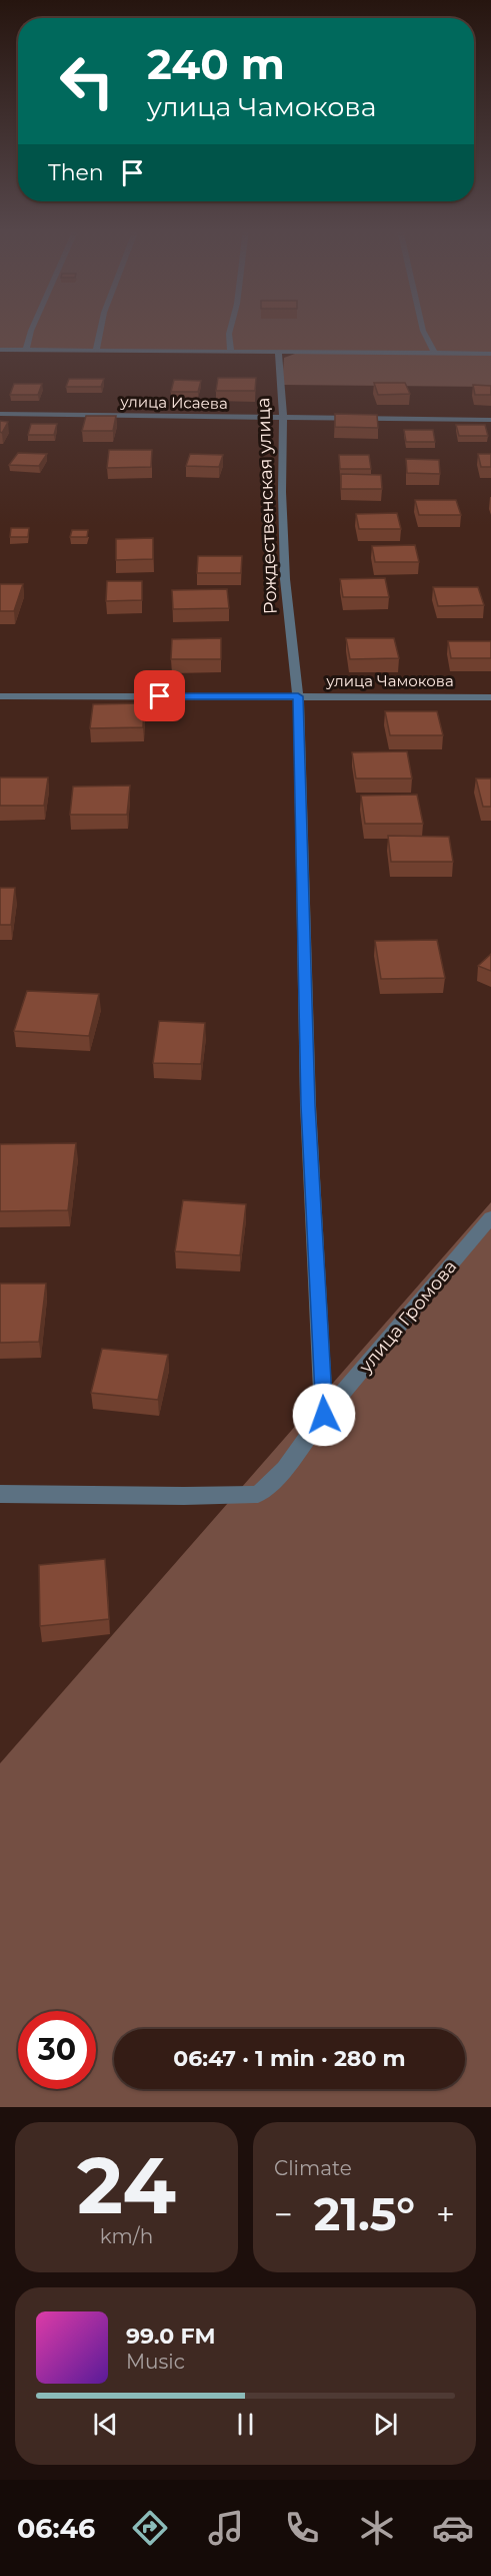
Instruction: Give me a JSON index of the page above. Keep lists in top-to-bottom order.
{
  "streets": {
    "street": [
      "улица Исаева",
      "Рождественская улица",
      "улица Чамокова",
      "улица Громова"
    ]
  },
  "crossings": [
    ["улица Исаева", "Рождественская улица"],
    ["Рождественская улица", "улица Чамокова"],
    ["Рождественская улица", "улица Громова"]
  ],
  "page": {
    "turn": ["240 m", "улица Чамокова"],
    "then": "Then",
    "limit": "30",
    "trip": "06:47 · 1 min · 280 m",
    "tile": [
      ["24", "km/h"],
      "Climate"
    ],
    "heat": ["−", "21.5°", "+"],
    "song": ["99.0 FM", "Music"],
    "tabs": "06:46"
  }
}
